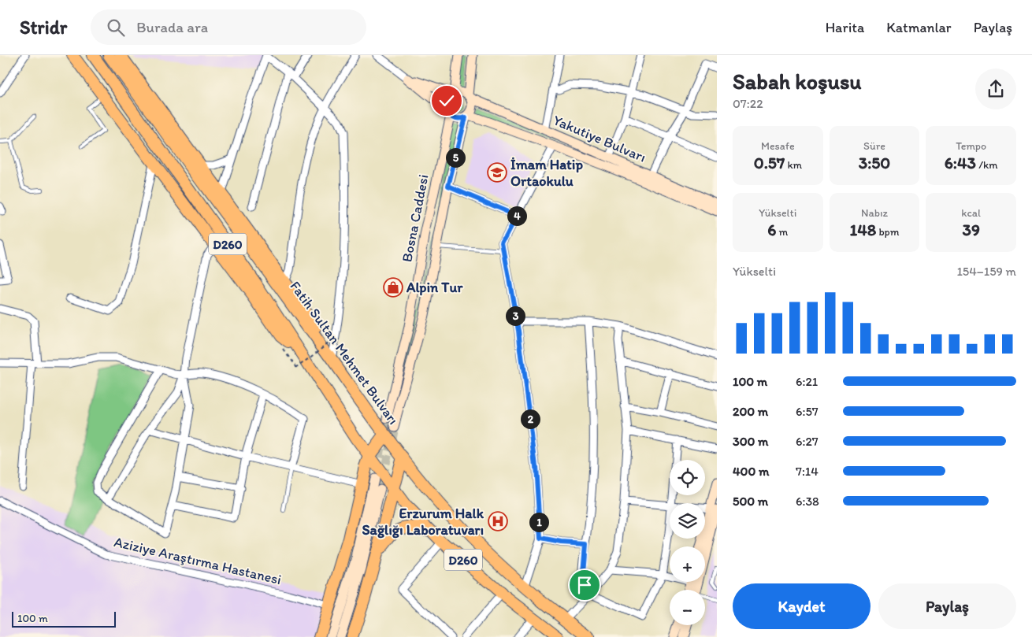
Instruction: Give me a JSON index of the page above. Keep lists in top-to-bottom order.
{
  "streets": {
    "highway": ["D260", "Fatih Sultan Mehmet Bulvarı"],
    "main road": ["Yakutiye Bulvarı", "Bosna Caddesi"],
    "street": ["Aziziye Araştırma Hastanesi"]
  },
  "crossings": [
    ["Yakutiye Bulvarı", "Bosna Caddesi"]
  ],
  "places": {
    "school or university": ["İmam Hatip Ortaokulu"],
    "shop": ["Alpin Tur"],
    "hospital": ["Erzurum Halk Sağlığı Laboratuvarı"]
  },
  "scale_bar": "100 m",
  "page": {
    "header": "Stridr",
    "search": "Burada ara",
    "nav": ["Harita", "Katmanlar", "Paylaş"],
    "heading": ["Sabah koşusu", "07:22"],
    "stats": [
      ["Mesafe", "0.57 km"],
      ["Süre", "3:50"],
      ["Tempo", "6:43 /km"],
      ["Yükselti", "6 m"],
      ["Nabız", "148 bpm"],
      ["kcal", "39"]
    ],
    "pins": [
      "5",
      "4",
      "3",
      "2",
      "1"
    ],
    "chart": ["Yükselti", "154–159 m"],
    "list": [
      {
        "name": "100 m",
        "note": "6:21"
      },
      {
        "name": "200 m",
        "note": "6:57"
      },
      {
        "name": "300 m",
        "note": "6:27"
      },
      {
        "name": "400 m",
        "note": "7:14"
      },
      {
        "name": "500 m",
        "note": "6:38"
      }
    ],
    "map_buttons": ["+", "−"],
    "buttons": ["Kaydet", "Paylaş"],
    "scale": "100 m"
  }
}
